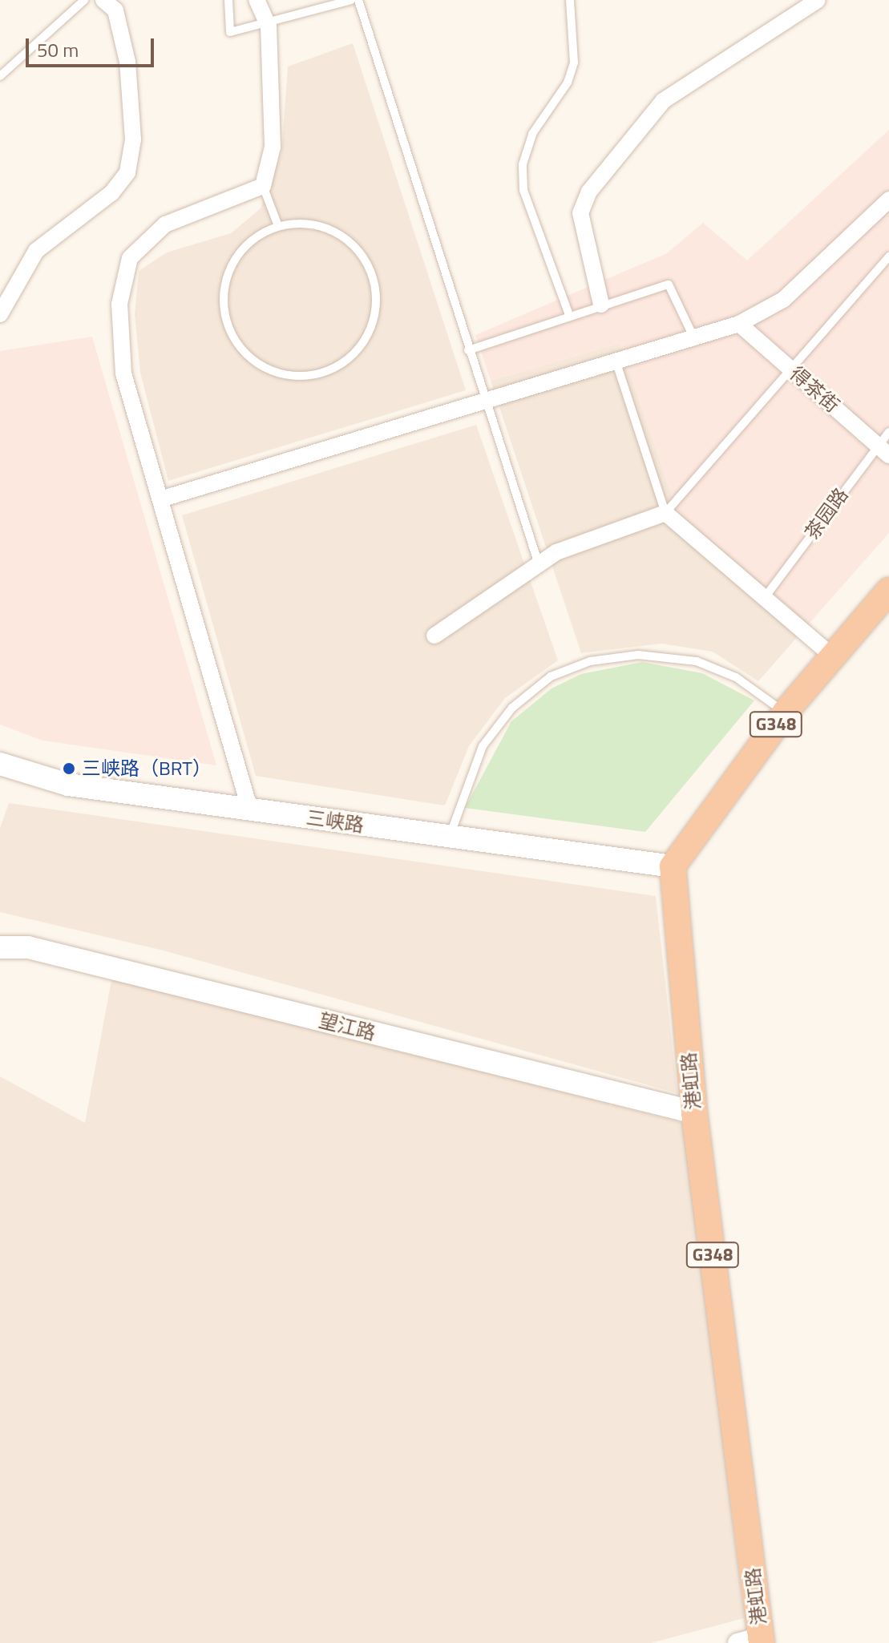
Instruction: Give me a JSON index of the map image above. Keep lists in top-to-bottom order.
{
  "streets": {
    "highway": ["G348", "港虹路"],
    "main road": ["三峡路", "望江路"],
    "street": ["得茶街"],
    "lane": ["茶园路"]
  },
  "crossings": [
    ["得茶街", "茶园路"],
    ["G348", "三峡路"],
    ["G348", "港虹路"],
    ["三峡路", "港虹路"],
    ["望江路", "港虹路"]
  ],
  "places": ["三峡路（BRT）"],
  "scale_bar": "50 m"
}
